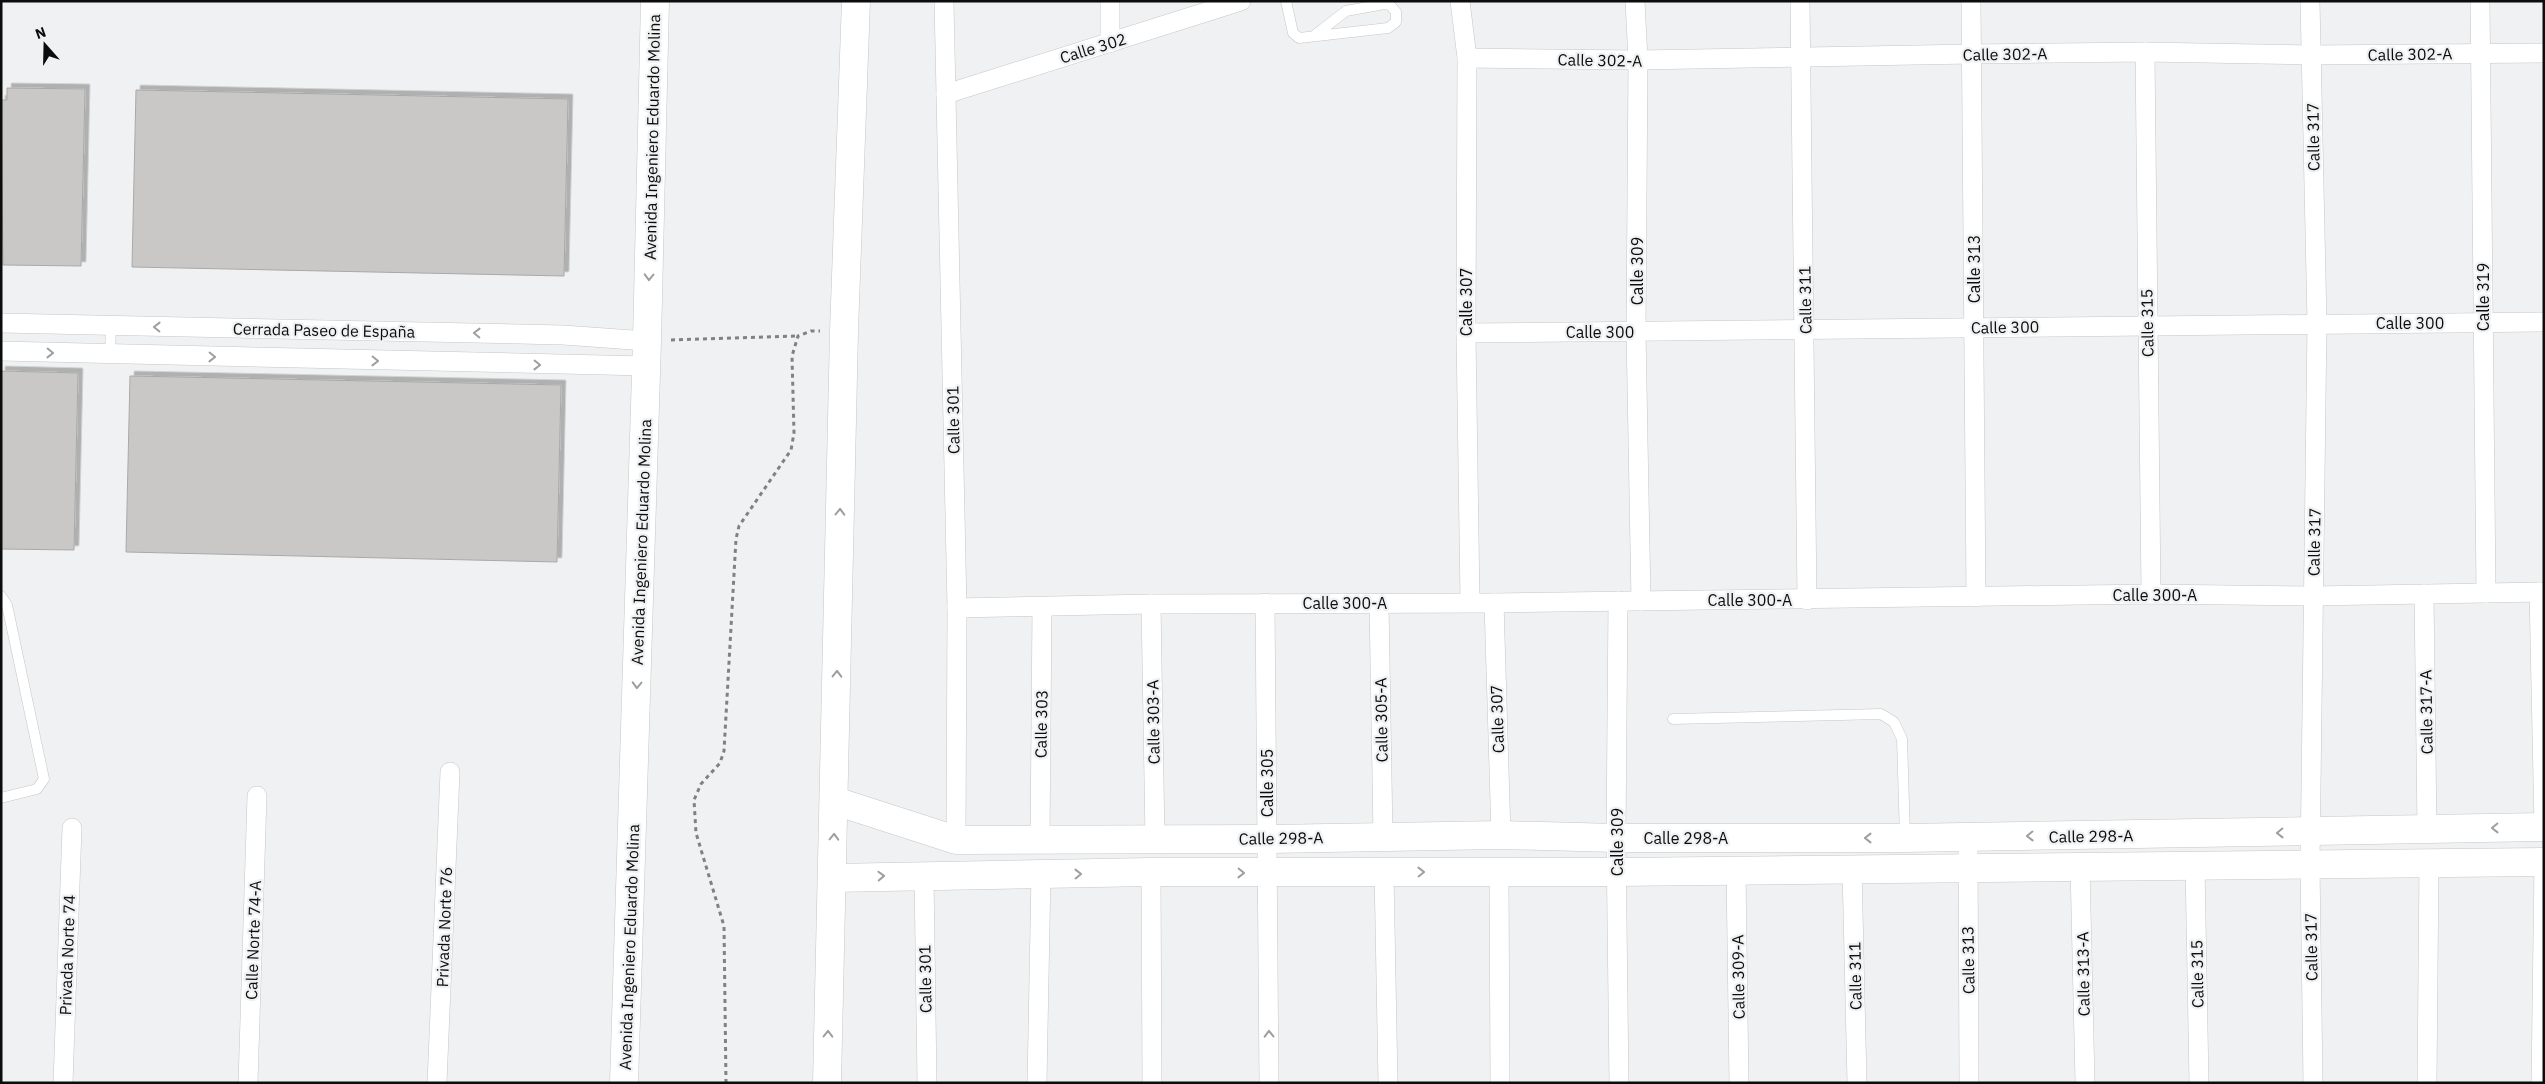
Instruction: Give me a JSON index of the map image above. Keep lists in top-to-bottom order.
{
  "streets": {
    "street": [
      "Calle 302",
      "Calle 302-A",
      "Avenida Ingeniero Eduardo Molina",
      "Calle 317",
      "Calle 313",
      "Calle 309",
      "Calle 319",
      "Calle 311",
      "Calle 307",
      "Calle 315",
      "Calle 300",
      "Cerrada Paseo de España",
      "Calle 301",
      "Calle 300-A",
      "Calle 317-A",
      "Calle 305-A",
      "Calle 303-A",
      "Calle 303",
      "Calle 305",
      "Calle 298-A",
      "Privada Norte 76",
      "Calle Norte 74-A",
      "Privada Norte 74",
      "Calle 313-A",
      "Calle 309-A"
    ]
  },
  "crossings": [
    ["Calle 302", "Calle 301"],
    ["Calle 302-A", "Calle 317"],
    ["Calle 302-A", "Calle 313"],
    ["Calle 302-A", "Calle 309"],
    ["Calle 302-A", "Calle 319"],
    ["Calle 302-A", "Calle 311"],
    ["Calle 302-A", "Calle 307"],
    ["Calle 302-A", "Calle 315"],
    ["Avenida Ingeniero Eduardo Molina", "Cerrada Paseo de España"],
    ["Calle 317", "Calle 300"],
    ["Calle 317", "Calle 300-A"],
    ["Calle 317", "Calle 298-A"],
    ["Calle 313", "Calle 300"],
    ["Calle 313", "Calle 300-A"],
    ["Calle 313", "Calle 298-A"],
    ["Calle 309", "Calle 300"],
    ["Calle 309", "Calle 300-A"],
    ["Calle 309", "Calle 298-A"],
    ["Calle 319", "Calle 300"],
    ["Calle 319", "Calle 300-A"],
    ["Calle 311", "Calle 300"],
    ["Calle 311", "Calle 300-A"],
    ["Calle 311", "Calle 298-A"],
    ["Calle 307", "Calle 300"],
    ["Calle 307", "Calle 300-A"],
    ["Calle 307", "Calle 298-A"],
    ["Calle 315", "Calle 300"],
    ["Calle 315", "Calle 300-A"],
    ["Calle 315", "Calle 298-A"],
    ["Calle 301", "Calle 300-A"],
    ["Calle 301", "Calle 298-A"],
    ["Calle 300-A", "Calle 317-A"],
    ["Calle 300-A", "Calle 305-A"],
    ["Calle 300-A", "Calle 303-A"],
    ["Calle 300-A", "Calle 303"],
    ["Calle 300-A", "Calle 305"],
    ["Calle 317-A", "Calle 298-A"],
    ["Calle 305-A", "Calle 298-A"],
    ["Calle 303-A", "Calle 298-A"],
    ["Calle 303", "Calle 298-A"],
    ["Calle 305", "Calle 298-A"],
    ["Calle 298-A", "Calle 313-A"],
    ["Calle 298-A", "Calle 309-A"]
  ],
  "north": "top"
}
